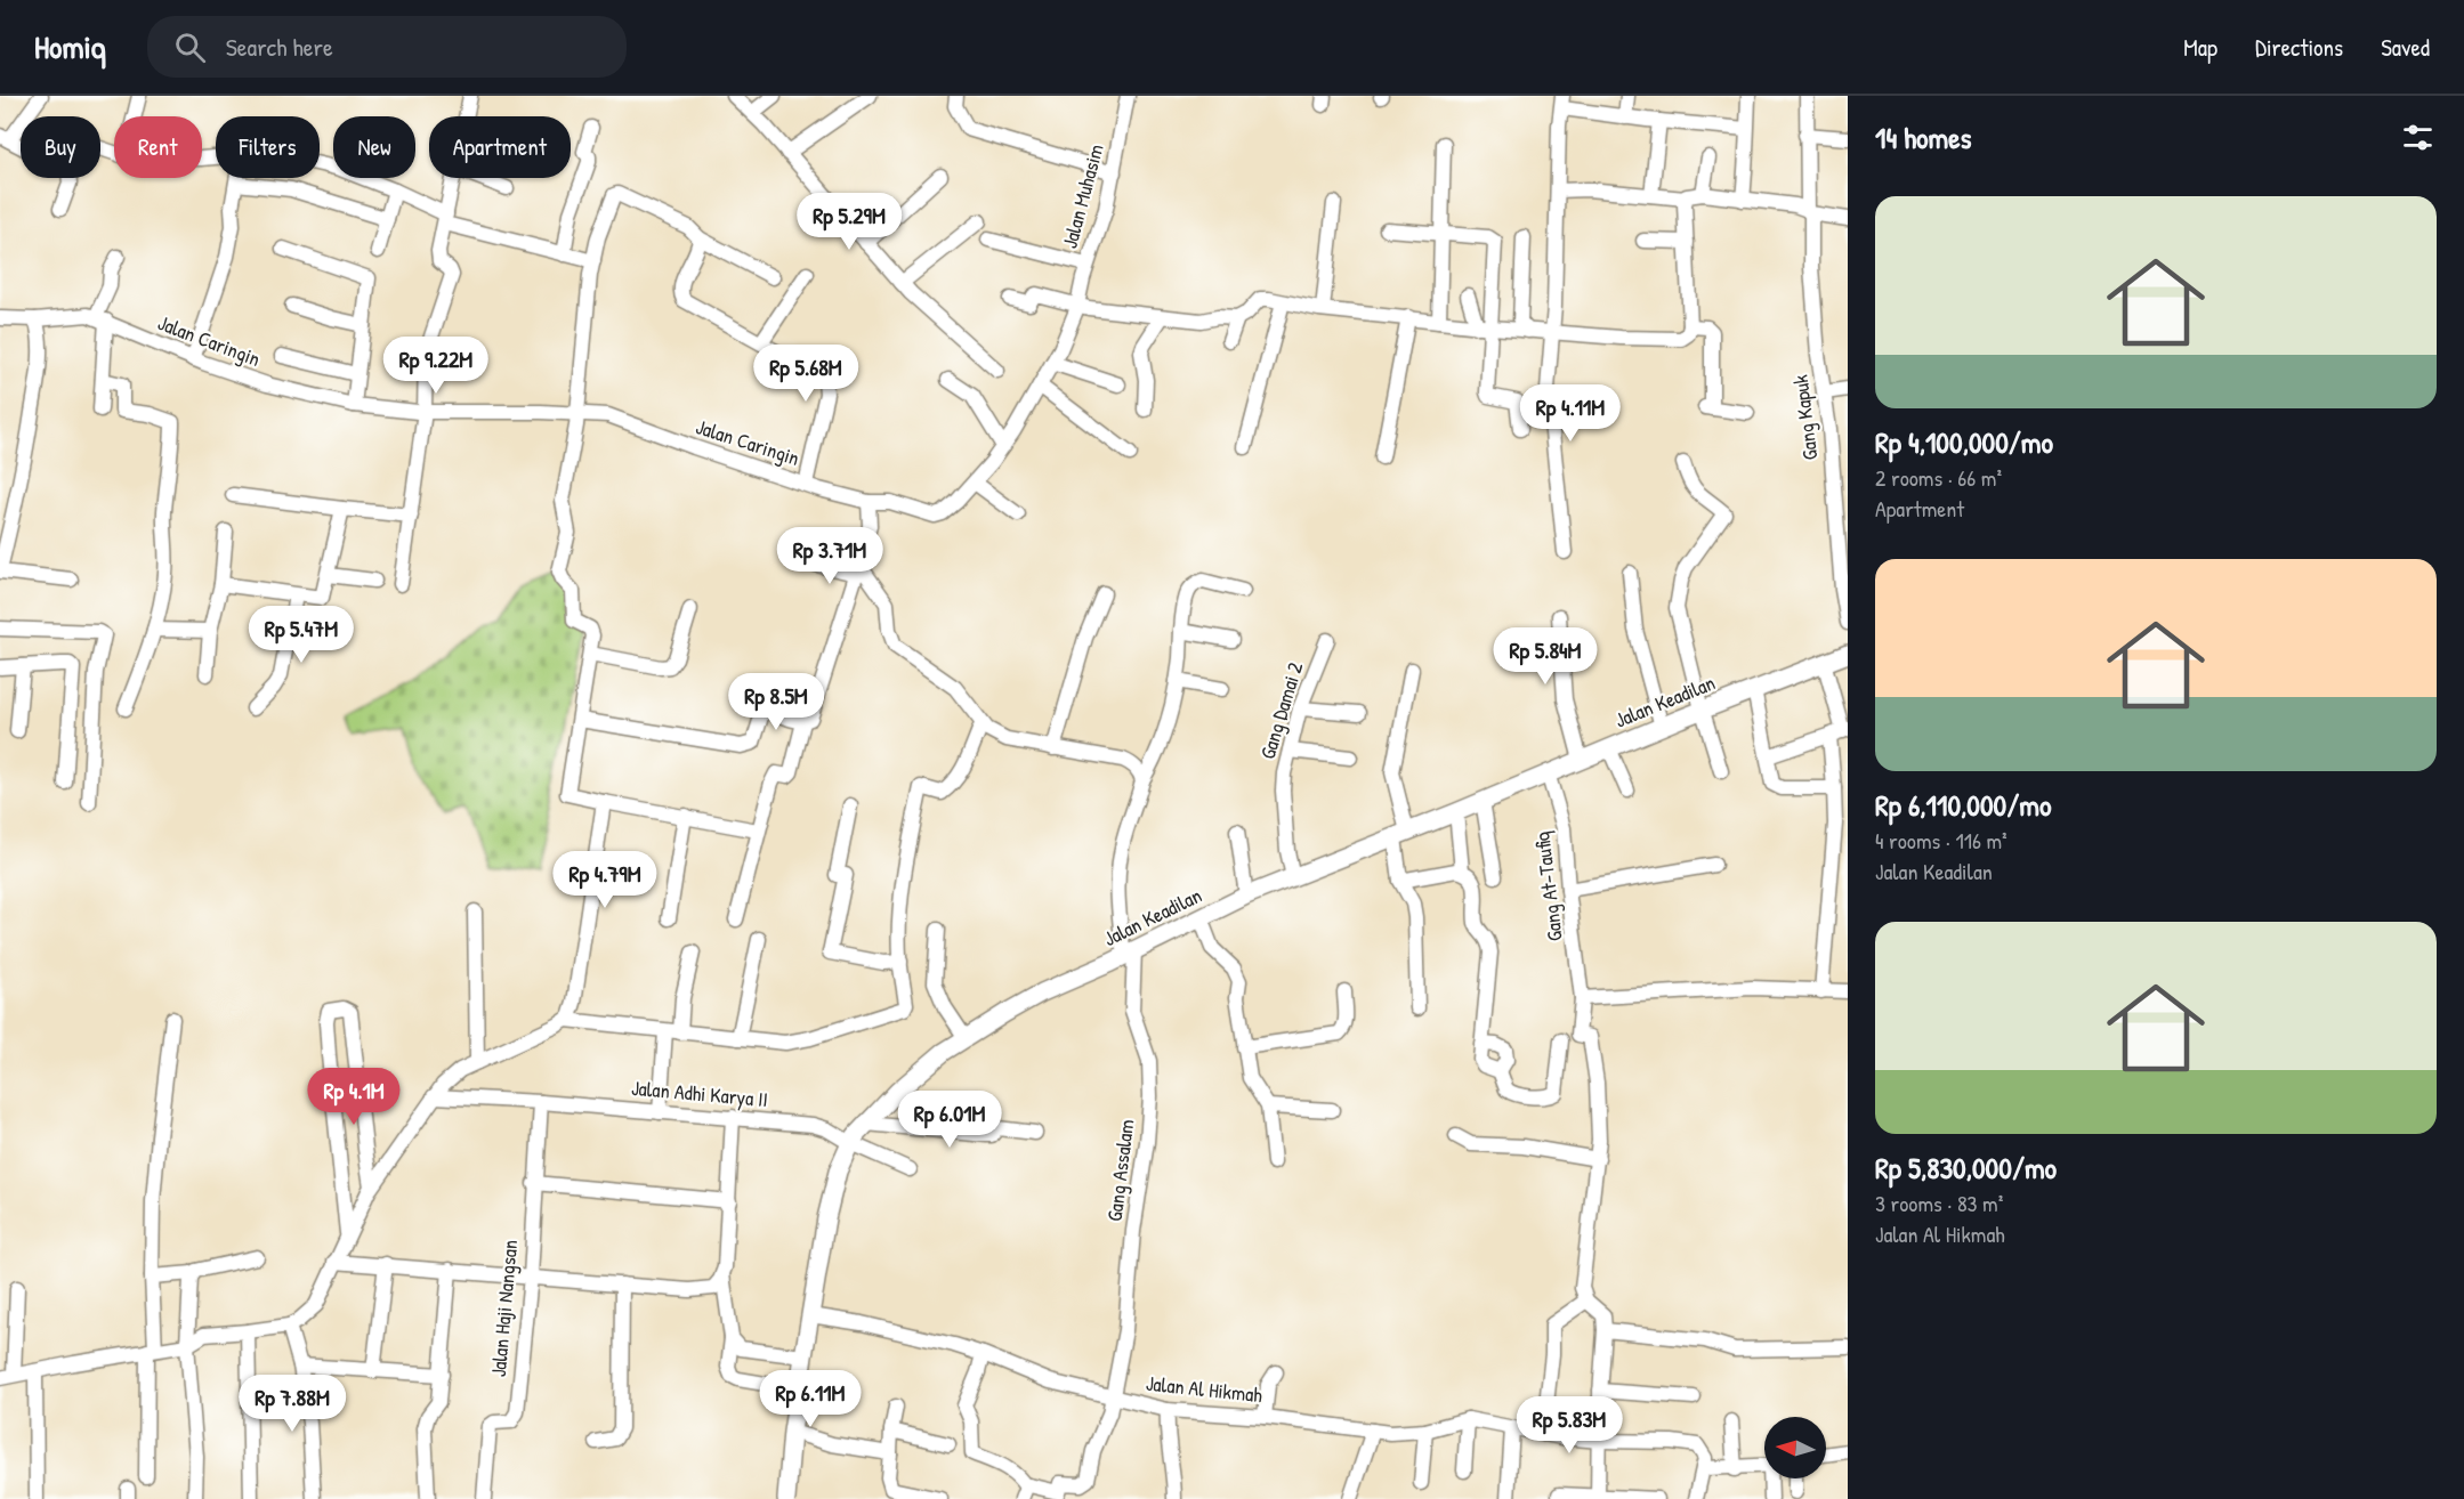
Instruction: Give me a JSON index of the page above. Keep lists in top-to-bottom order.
{
  "streets": {
    "main road": ["Jalan Keadilan"],
    "street": [
      "Jalan Muhasim",
      "Jalan Caringin",
      "Gang Kapuk",
      "Gang Damai 2",
      "Gang At-Taufiq",
      "Jalan Adhi Karya II",
      "Gang Assalam",
      "Jalan Haji Nangsan",
      "Jalan Al Hikmah"
    ]
  },
  "crossings": [
    ["Jalan Muhasim", "Jalan Caringin"],
    ["Jalan Keadilan", "Gang Damai 2"],
    ["Jalan Keadilan", "Gang At-Taufiq"],
    ["Jalan Keadilan", "Jalan Adhi Karya II"],
    ["Jalan Keadilan", "Gang Assalam"],
    ["Jalan Keadilan", "Jalan Al Hikmah"],
    ["Jalan Adhi Karya II", "Jalan Haji Nangsan"],
    ["Gang Assalam", "Jalan Al Hikmah"]
  ],
  "north": "left",
  "page": {
    "header": "Homiq",
    "search": "Search here",
    "nav": ["Map", "Directions", "Saved"],
    "heading": "14 homes",
    "chip": [
      "Buy",
      "Rent",
      "Filters",
      "New",
      "Apartment"
    ],
    "list": [
      {
        "name": "Rp 4,100,000/mo",
        "note": "2 rooms · 66 m² · Apartment"
      },
      {
        "name": "Rp 6,110,000/mo",
        "note": "4 rooms · 116 m² · Jalan Keadilan"
      },
      {
        "name": "Rp 5,830,000/mo",
        "note": "3 rooms · 83 m² · Jalan Al Hikmah"
      }
    ],
    "price": [
      "Rp 5.29M",
      "Rp 9.22M",
      "Rp 5.68M",
      "Rp 4.11M",
      "Rp 3.71M",
      "Rp 5.47M",
      "Rp 5.84M",
      "Rp 8.5M",
      "Rp 4.79M",
      "Rp 4.1M",
      "Rp 6.01M",
      "Rp 6.11M",
      "Rp 7.88M",
      "Rp 5.83M"
    ]
  }
}
